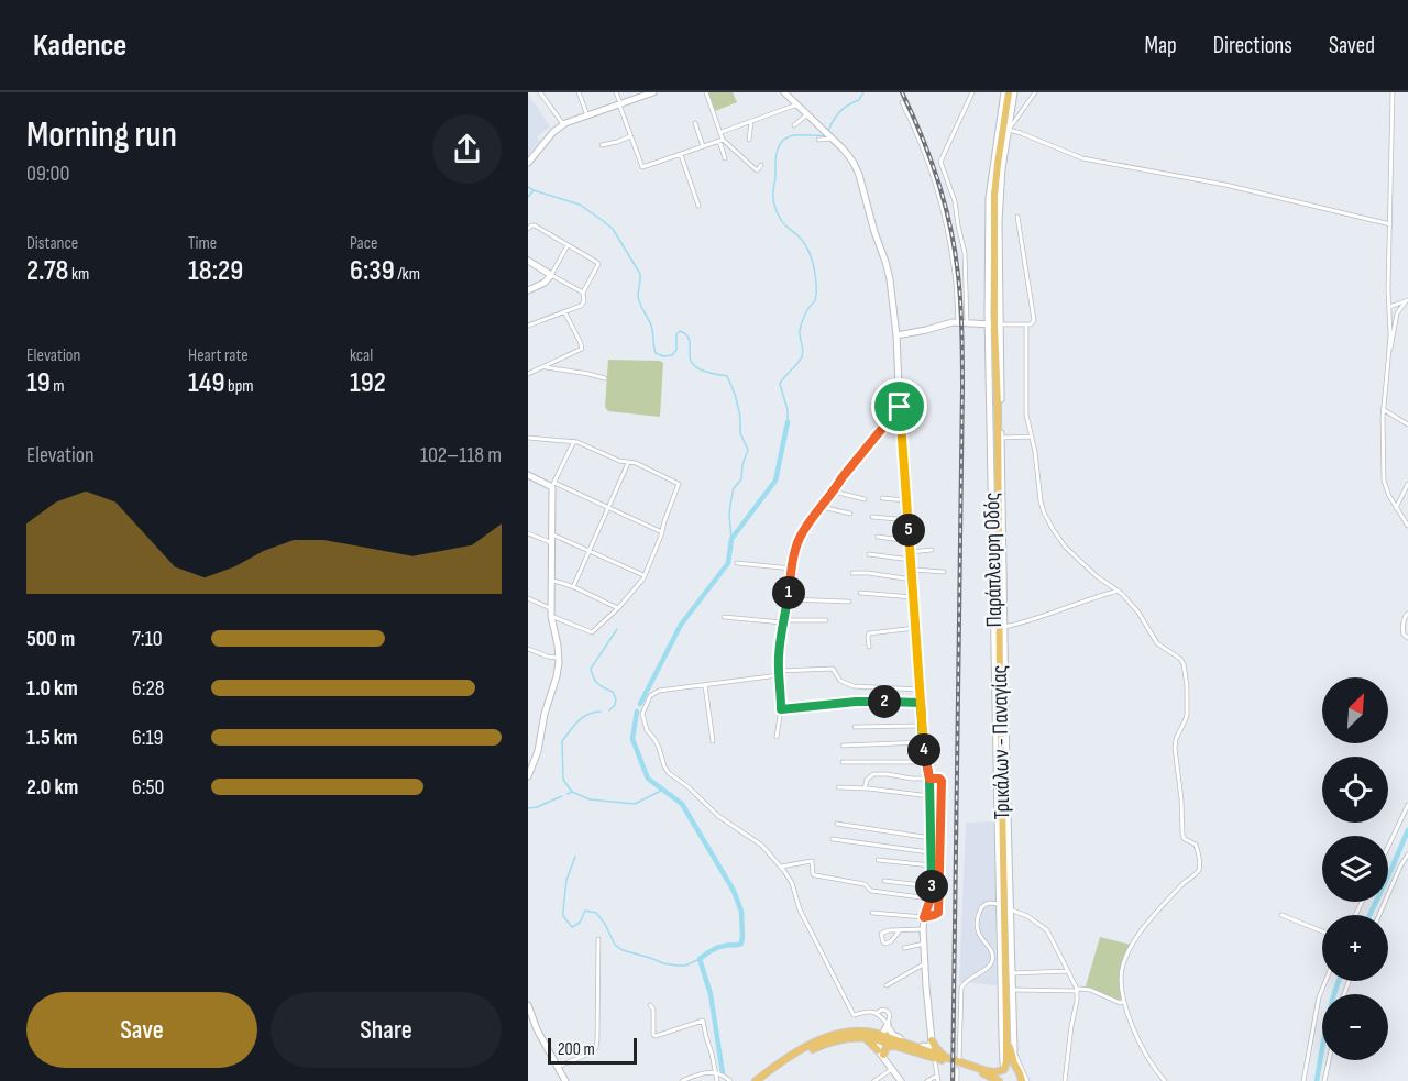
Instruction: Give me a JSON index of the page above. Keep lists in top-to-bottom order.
{
  "streets": {
    "main road": ["Τρικάλων - Παναγίας"],
    "street": ["Παράπλευρη Οδός"]
  },
  "crossings": [
    ["Παράπλευρη Οδός", "Τρικάλων - Παναγίας"]
  ],
  "scale_bar": "200 m",
  "north": "top right",
  "page": {
    "header": "Kadence",
    "nav": ["Map", "Directions", "Saved"],
    "heading": ["Morning run", "09:00"],
    "stats": [
      ["Distance", "2.78 km"],
      ["Time", "18:29"],
      ["Pace", "6:39 /km"],
      ["Elevation", "19 m"],
      ["Heart rate", "149 bpm"],
      ["kcal", "192"]
    ],
    "chart": ["Elevation", "102–118 m"],
    "pins": [
      "5",
      "1",
      "2",
      "4",
      "3"
    ],
    "list": [
      {
        "name": "500 m",
        "note": "7:10"
      },
      {
        "name": "1.0 km",
        "note": "6:28"
      },
      {
        "name": "1.5 km",
        "note": "6:19"
      },
      {
        "name": "2.0 km",
        "note": "6:50"
      }
    ],
    "map_buttons": ["+", "−"],
    "buttons": ["Save", "Share"],
    "scale": "200 m"
  }
}
